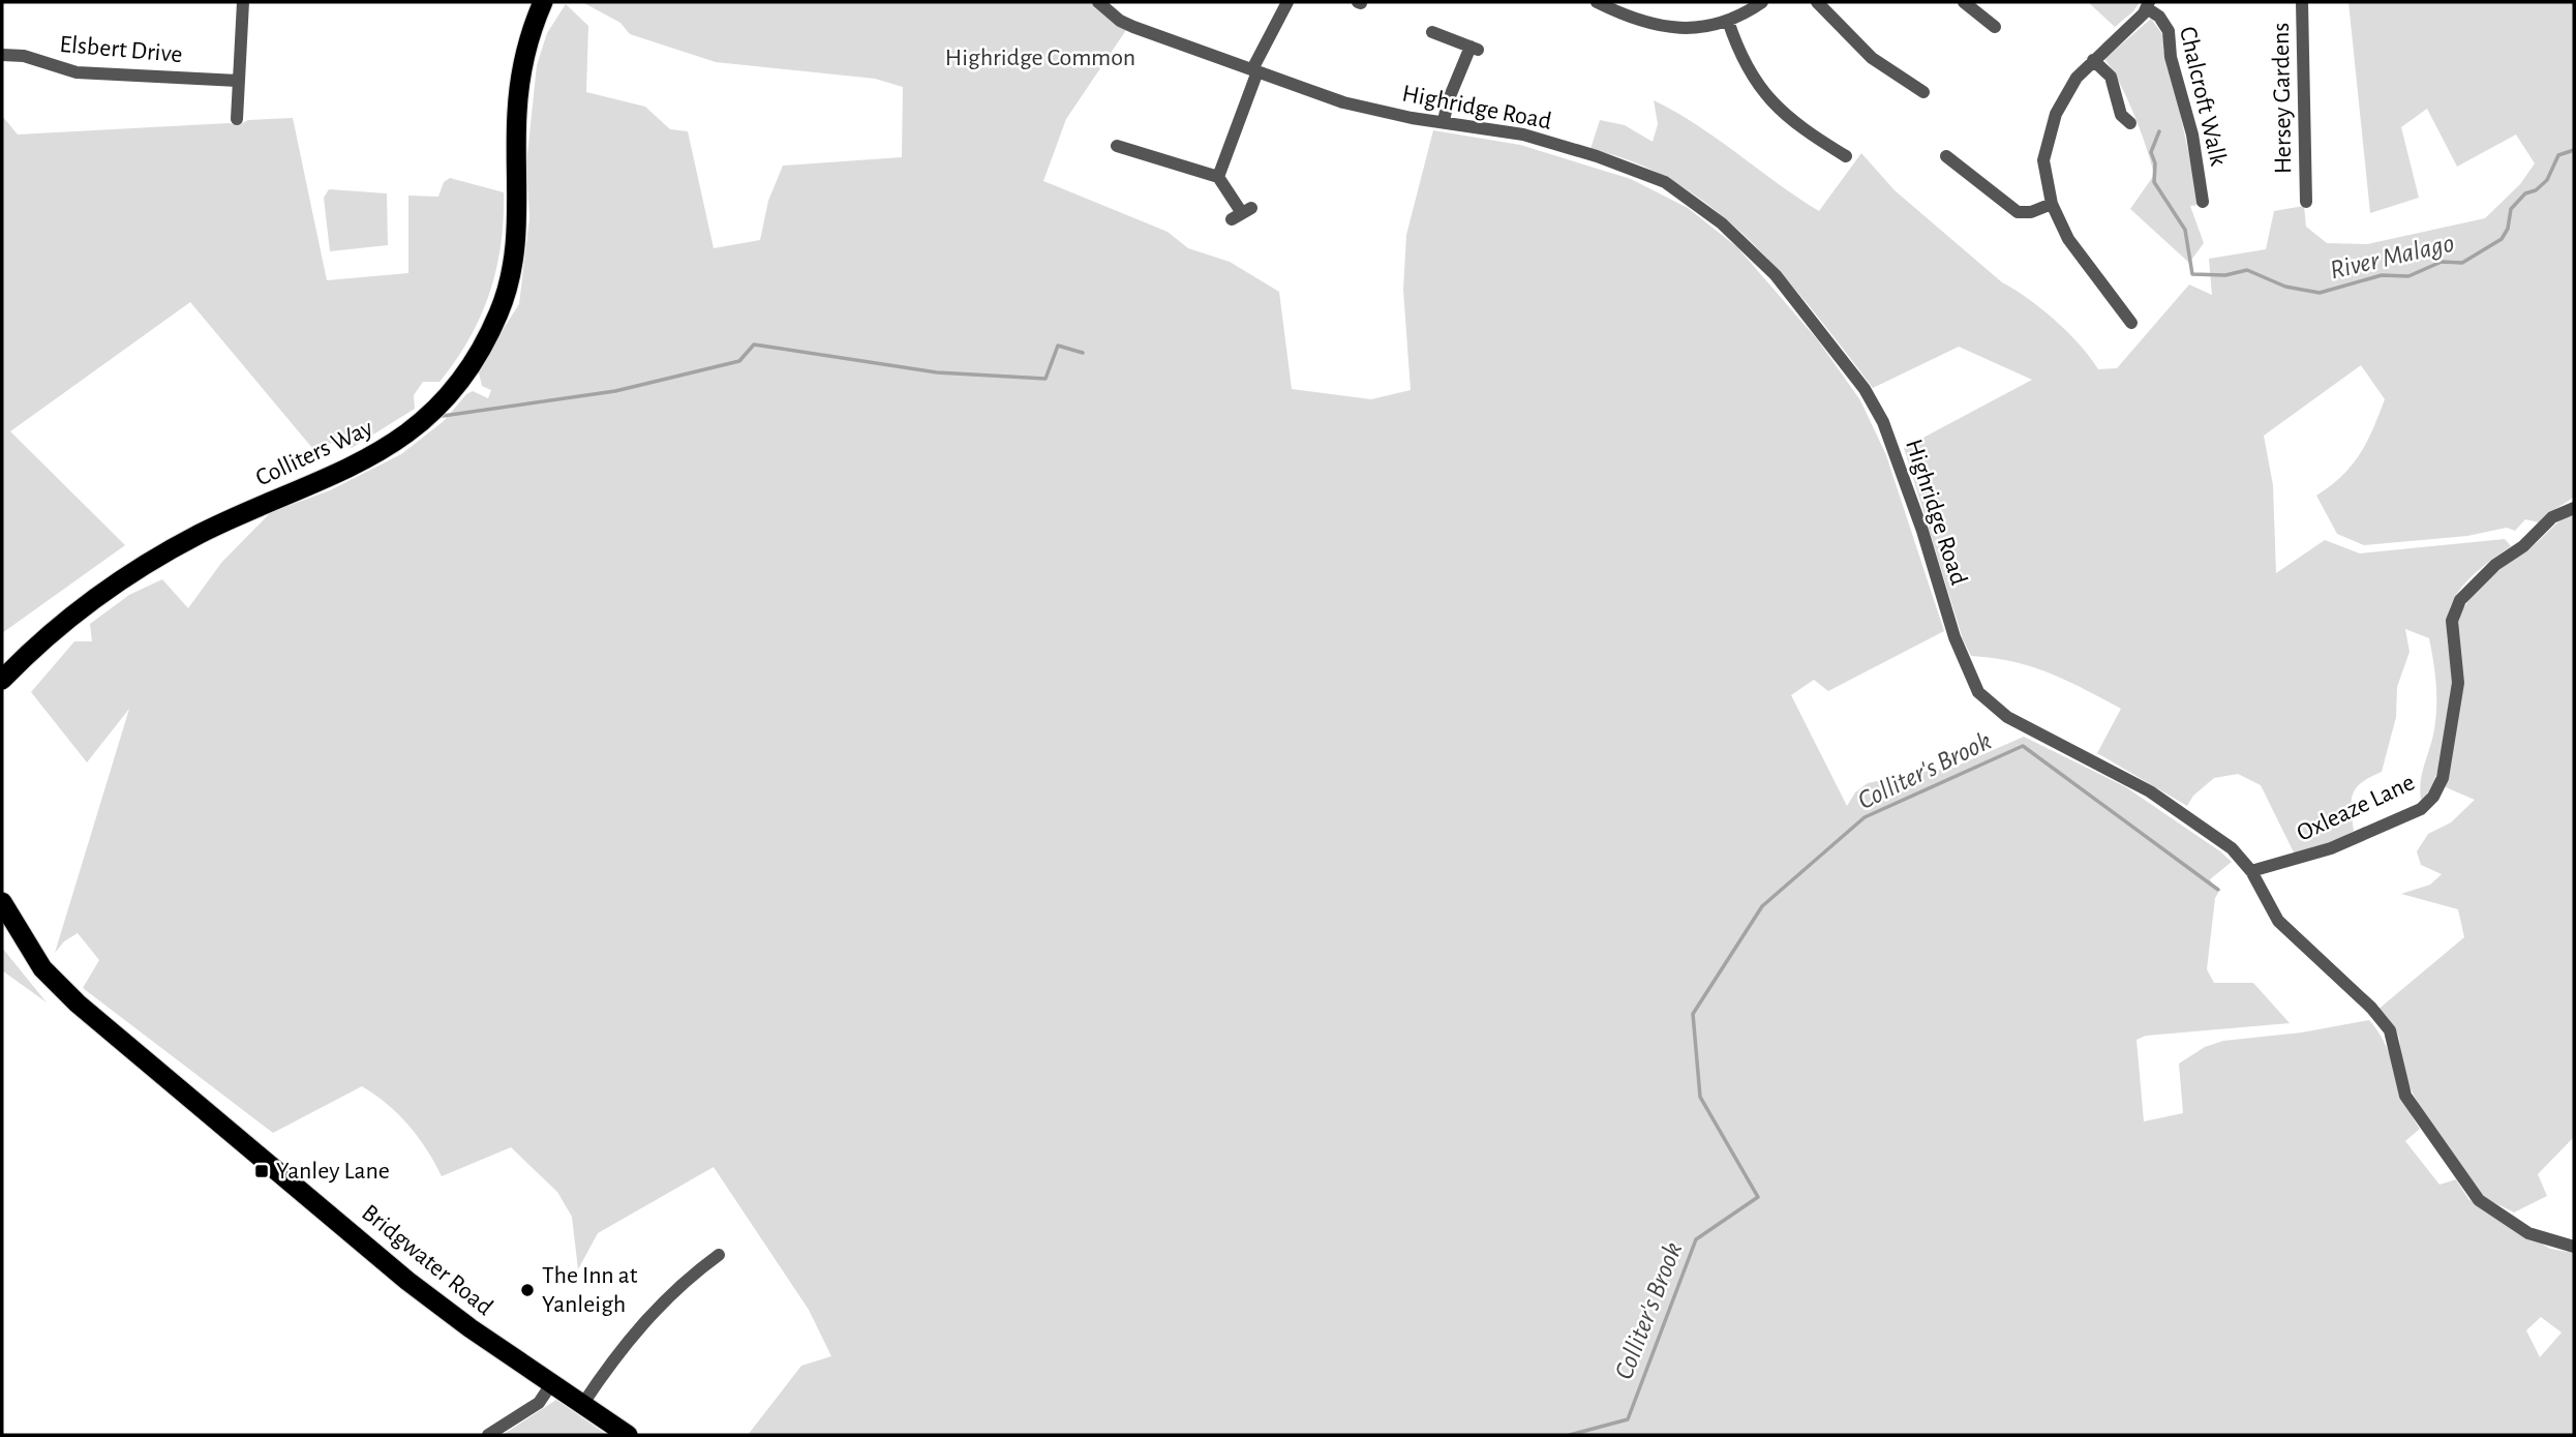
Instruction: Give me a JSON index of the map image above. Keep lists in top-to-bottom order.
{
  "streets": {
    "highway": ["Colliters Way", "Bridgwater Road"],
    "street": [
      "Elsbert Drive",
      "Chalcroft Walk",
      "Hersey Gardens",
      "Highridge Road",
      "Oxleaze Lane"
    ]
  },
  "crossings": [
    ["Highridge Road", "Oxleaze Lane"]
  ],
  "water": ["River Malago", "Colliter's Brook"],
  "parks": ["Highridge Common"],
  "places": {
    "transit": ["Yanley Lane"],
    "other": ["The Inn at Yanleigh"]
  }
}
